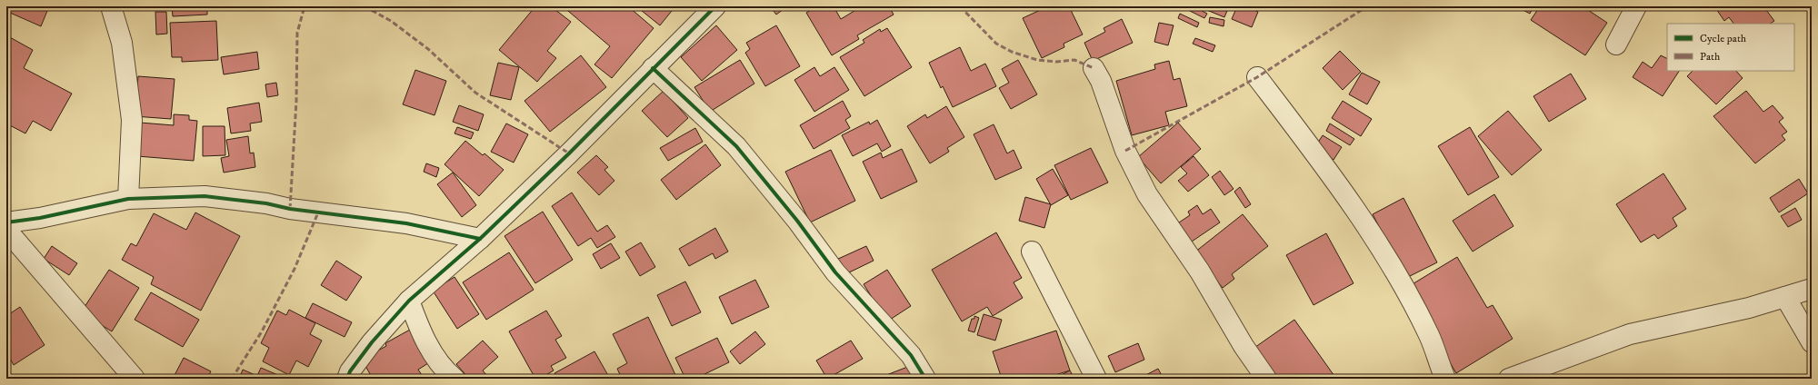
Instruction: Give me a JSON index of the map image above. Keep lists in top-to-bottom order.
{
  "legend": ["Cycle path", "Path"]
}
